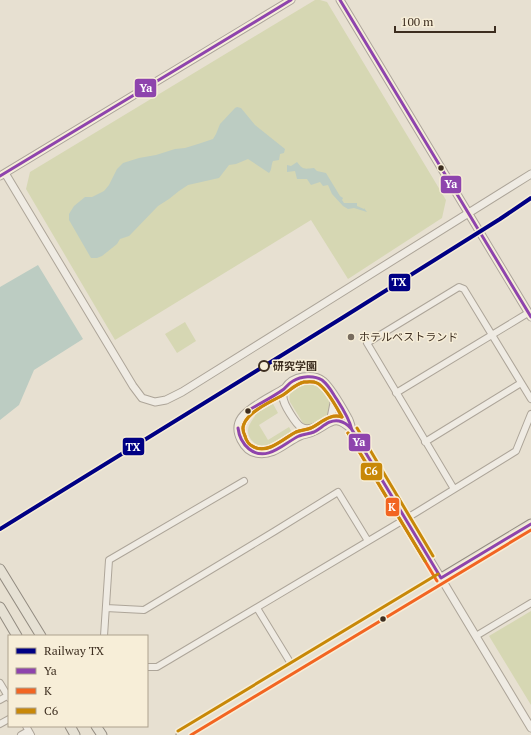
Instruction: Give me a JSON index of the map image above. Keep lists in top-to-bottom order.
{
  "places": ["ホテルベストランド", "研究学園"],
  "lines": [
    "transit line Ya",
    "rail line TX",
    "transit line K",
    "transit line C6"
  ],
  "legend": [
    "Railway TX",
    "Ya",
    "K",
    "C6"
  ],
  "scale_bar": "100 m"
}
